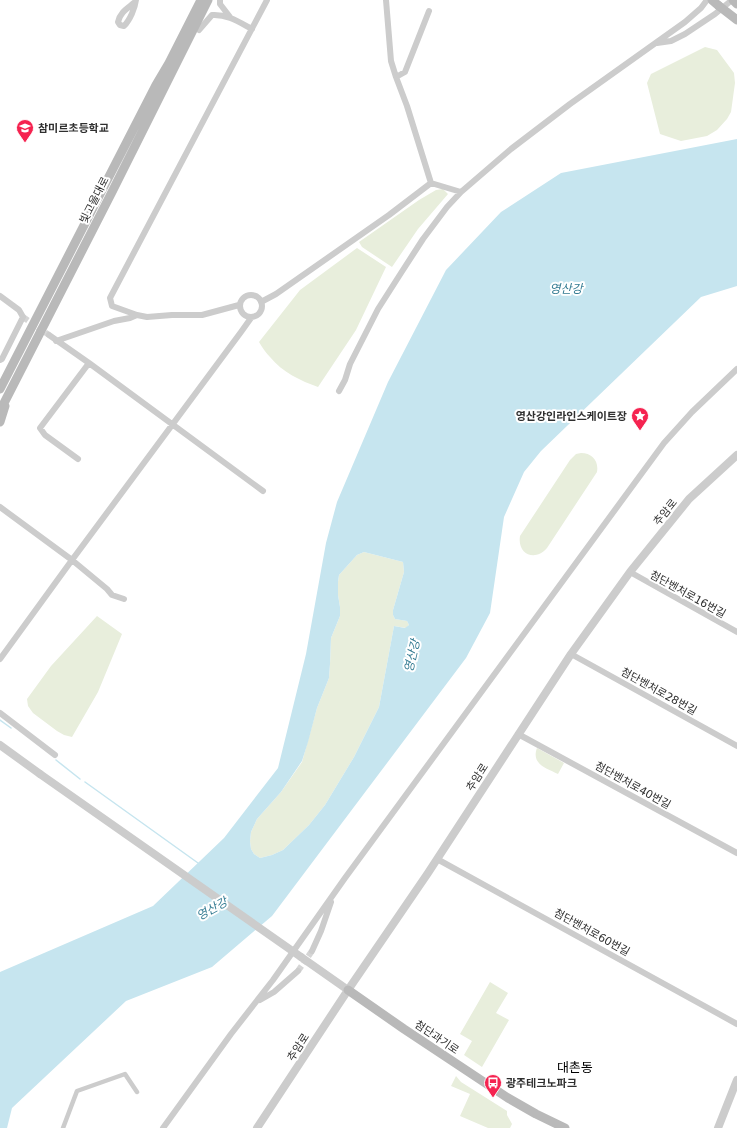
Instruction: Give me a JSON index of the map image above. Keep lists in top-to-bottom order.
{
  "streets": {
    "main road": ["빛고을대로", "첨단과기로"],
    "street": [
      "추암로",
      "첨단벤처로16번길",
      "첨단벤처로28번길",
      "첨단벤처로40번길",
      "첨단벤처로60번길"
    ]
  },
  "crossings": [
    ["추암로", "첨단벤처로16번길"],
    ["추암로", "첨단벤처로28번길"],
    ["추암로", "첨단벤처로40번길"],
    ["추암로", "첨단벤처로60번길"],
    ["추암로", "첨단과기로"]
  ],
  "districts": ["대촌동"],
  "water": ["영산강"],
  "places": {
    "school or university": ["참미르초등학교"],
    "place": ["영산강인라인스케이트장"],
    "bus stop": ["광주테크노파크"]
  }
}
